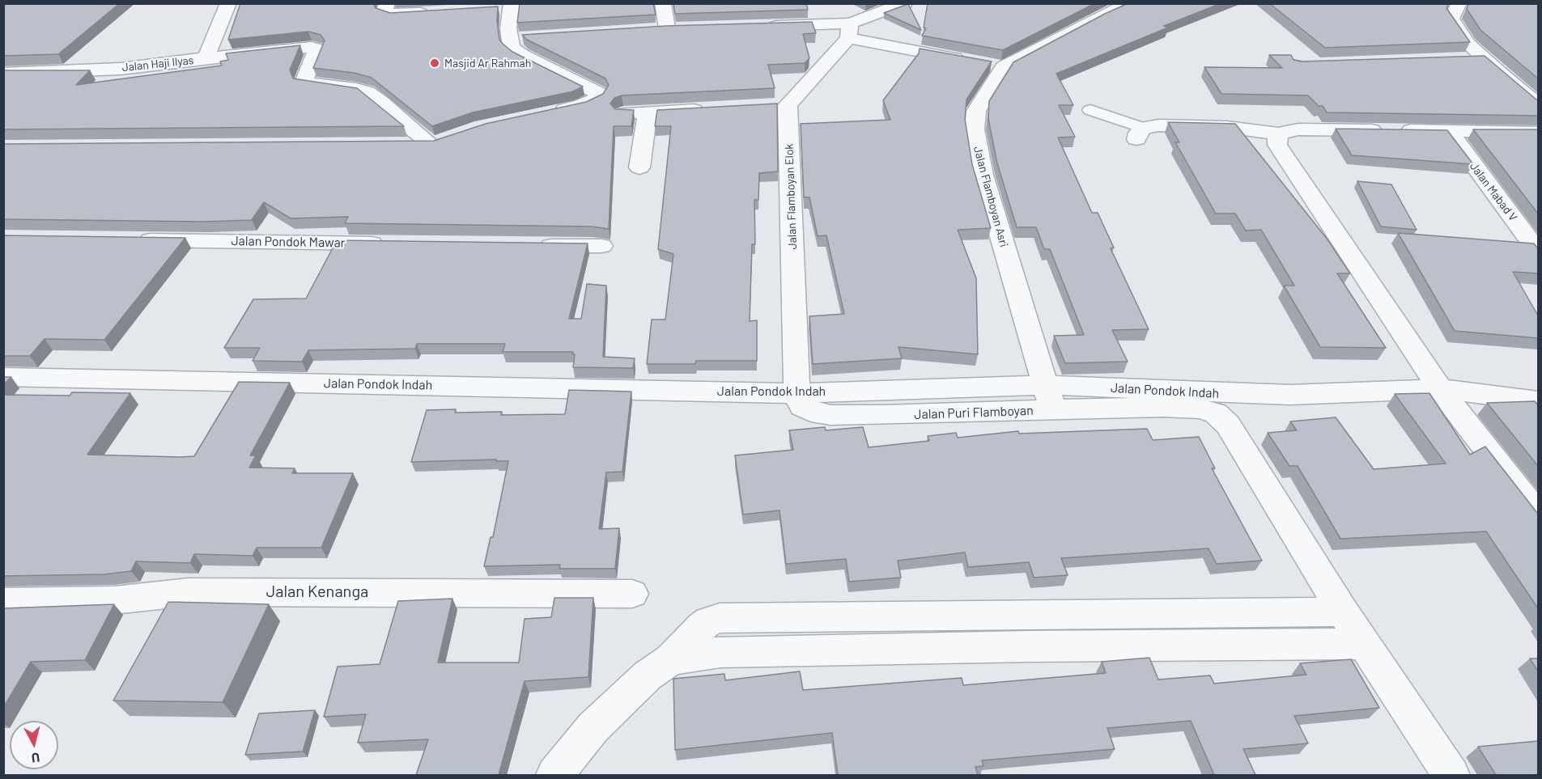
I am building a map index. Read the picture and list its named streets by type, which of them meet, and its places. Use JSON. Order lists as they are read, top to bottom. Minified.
{"streets":{"street":["Jalan Haji Ilyas","Jalan Mabad V","Jalan Flamboyan Elok","Jalan Flamboyan Asri","Jalan Pondok Mawar","Jalan Pondok Indah","Jalan Puri Flamboyan","Jalan Kenanga"]},"crossings":[["Jalan Flamboyan Elok","Jalan Pondok Indah"],["Jalan Flamboyan Elok","Jalan Puri Flamboyan"],["Jalan Flamboyan Asri","Jalan Pondok Indah"],["Jalan Flamboyan Asri","Jalan Puri Flamboyan"],["Jalan Pondok Indah","Jalan Puri Flamboyan"]],"places":["Masjid Ar Rahmah"],"north":"bottom"}
